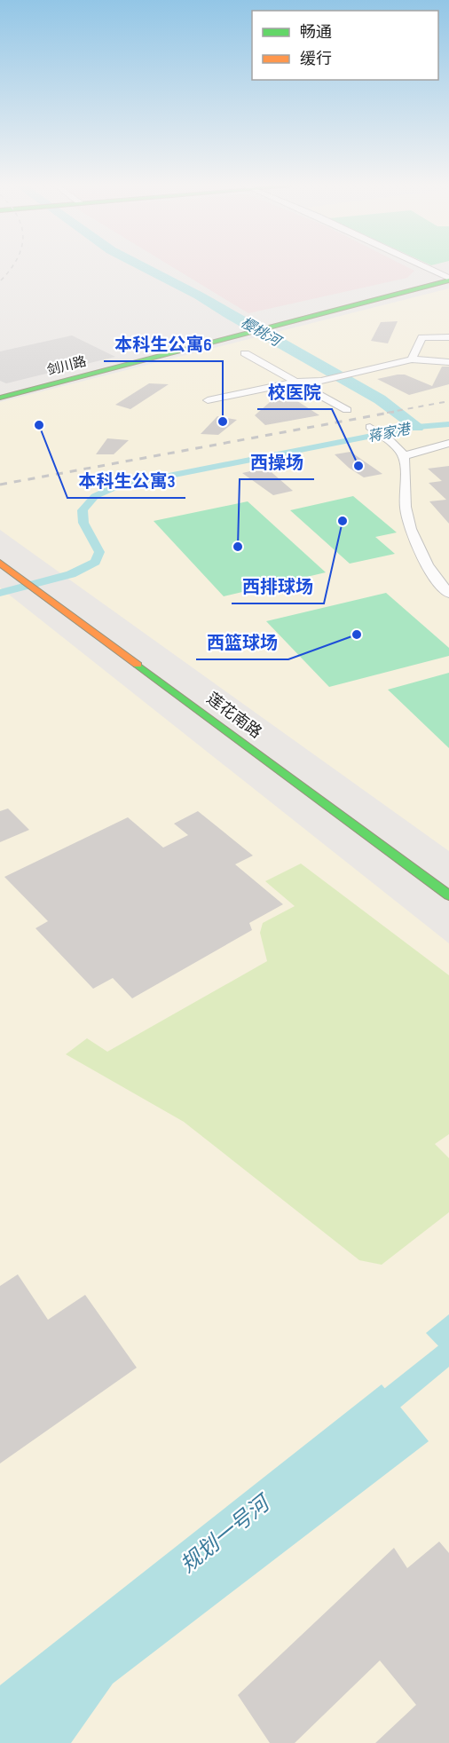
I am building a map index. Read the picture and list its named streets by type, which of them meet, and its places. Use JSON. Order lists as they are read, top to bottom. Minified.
{"streets":{"main road":["剑川路","莲花南路"]},"water":["樱桃河","蒋家港","规划一号河"],"places":["本科生公寓6","本科生公寓3","校医院","西排球场","西操场","西篮球场"],"legend":["畅通","缓行"]}
